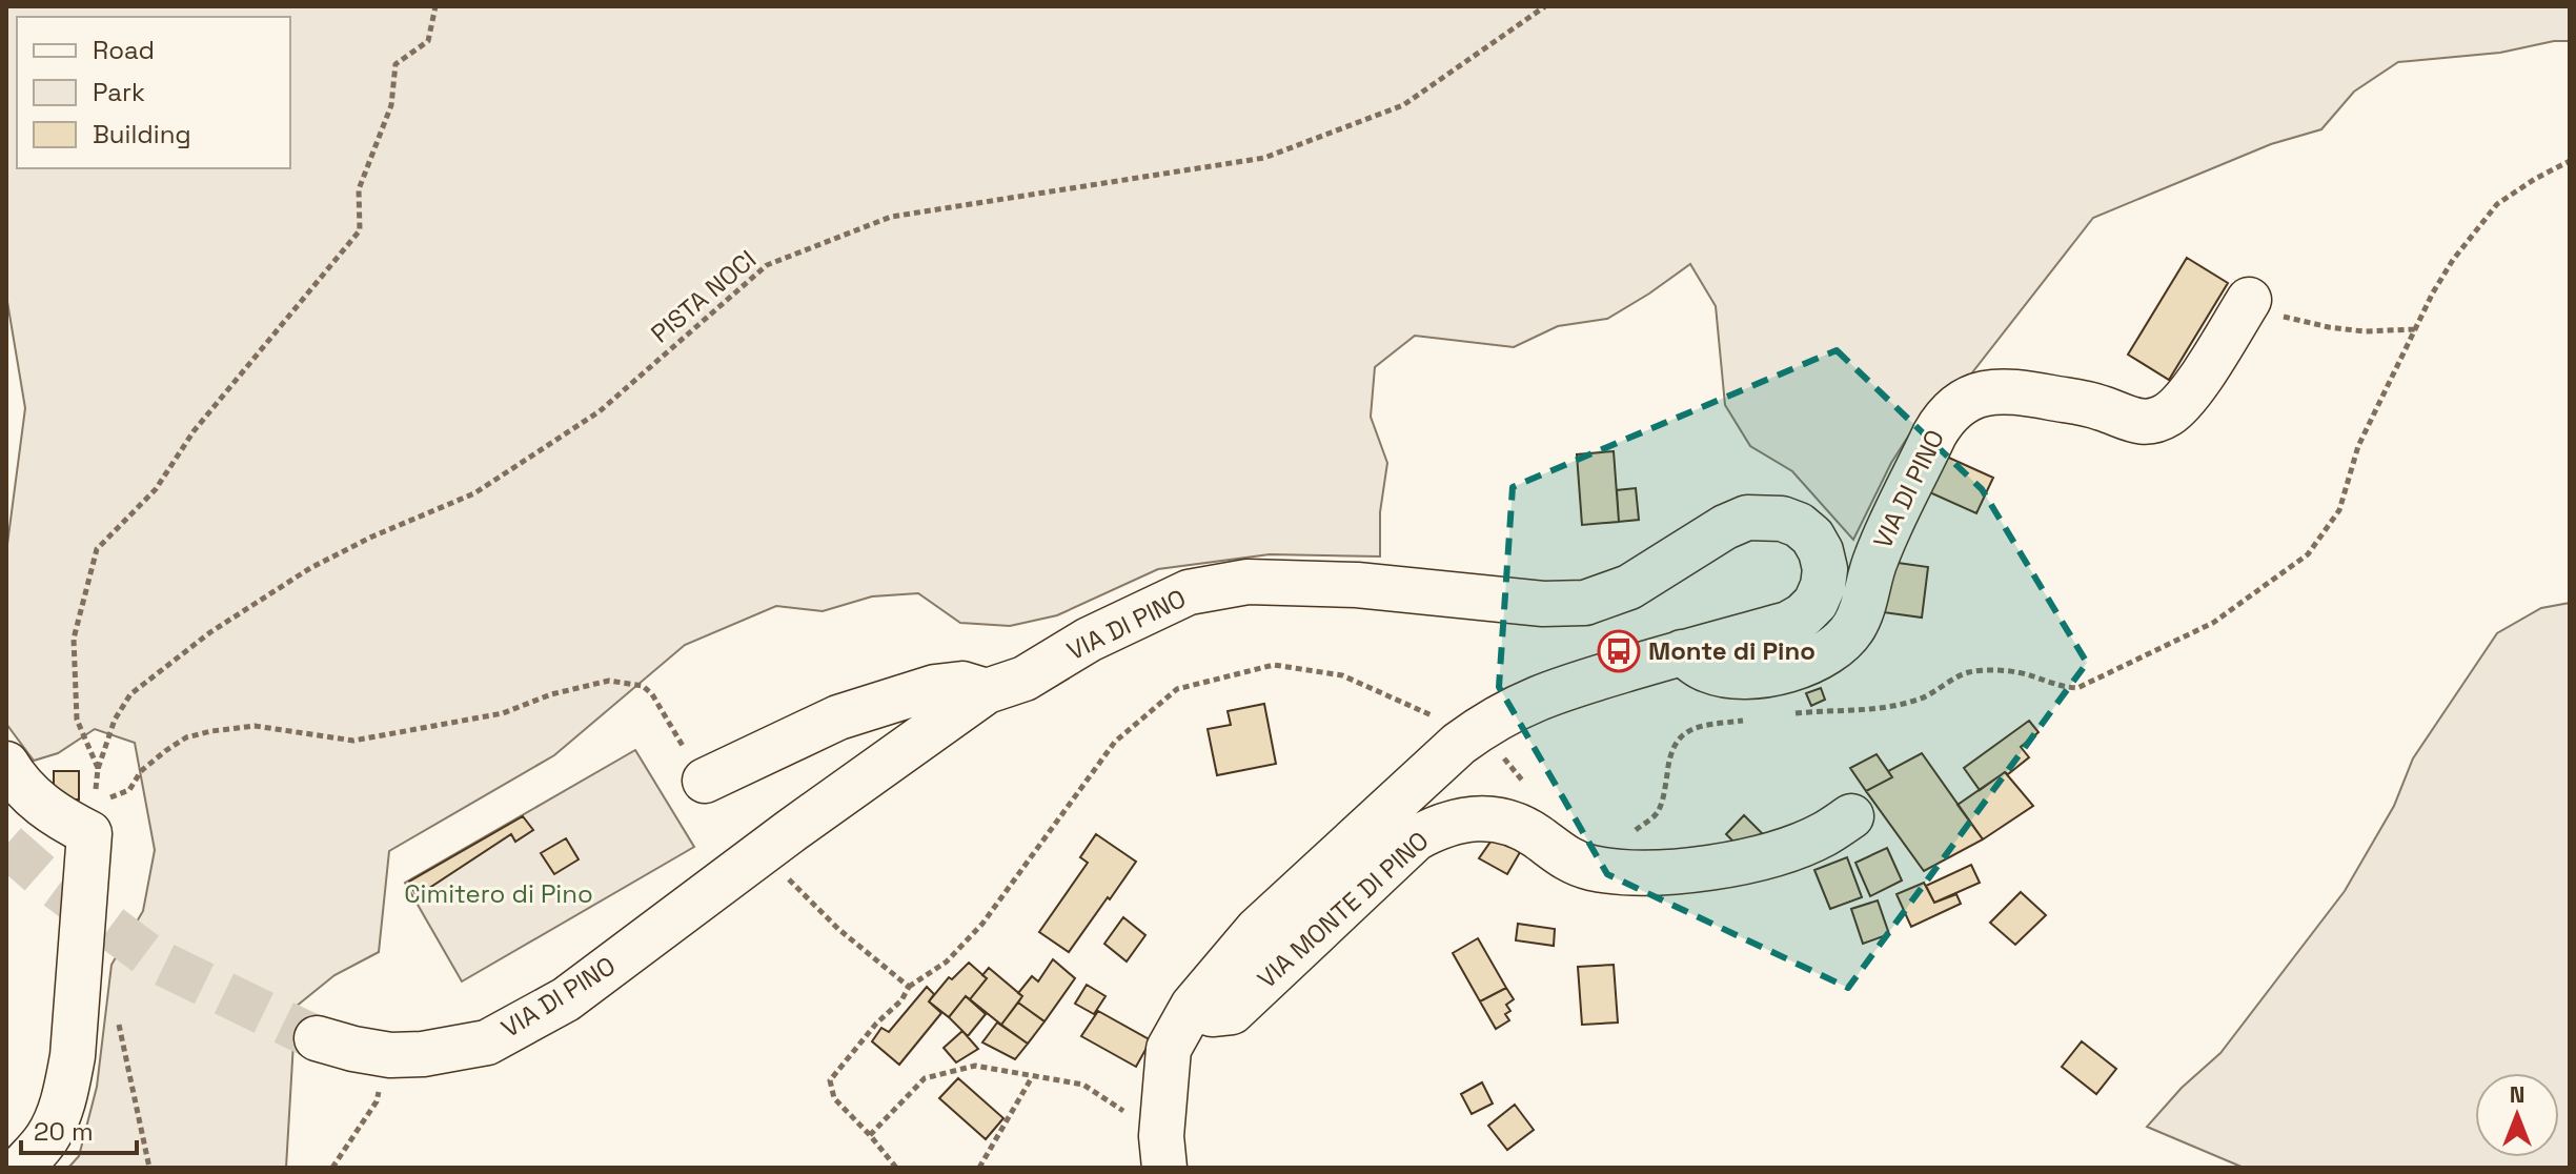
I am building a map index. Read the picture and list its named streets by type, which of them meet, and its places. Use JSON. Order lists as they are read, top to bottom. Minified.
{"streets":{"street":["VIA DI PINO","VIA MONTE DI PINO"],"path":["PISTA NOCI"]},"crossings":[["VIA DI PINO","VIA MONTE DI PINO"]],"parks":["Cimitero di Pino"],"places":{"bus stop":["Monte di Pino"]},"legend":["Road","Park","Building"],"scale_bar":"20 m","north":"top"}
